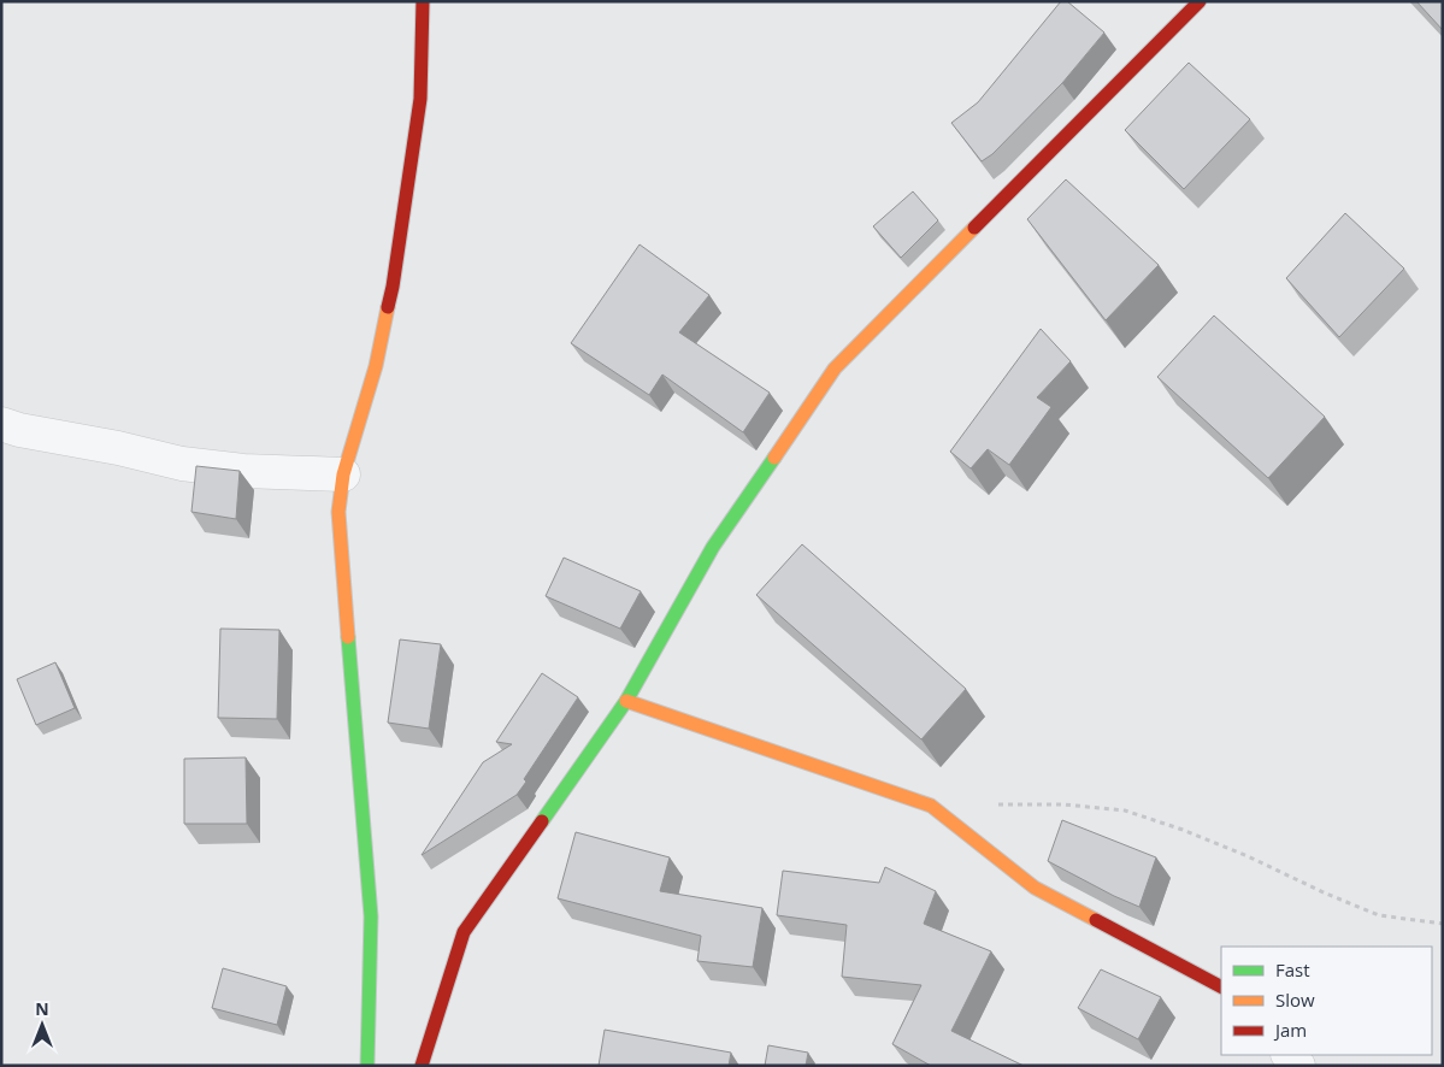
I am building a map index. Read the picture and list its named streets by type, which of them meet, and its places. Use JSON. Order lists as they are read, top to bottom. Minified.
{"legend":["Fast","Slow","Jam"],"north":"top"}
